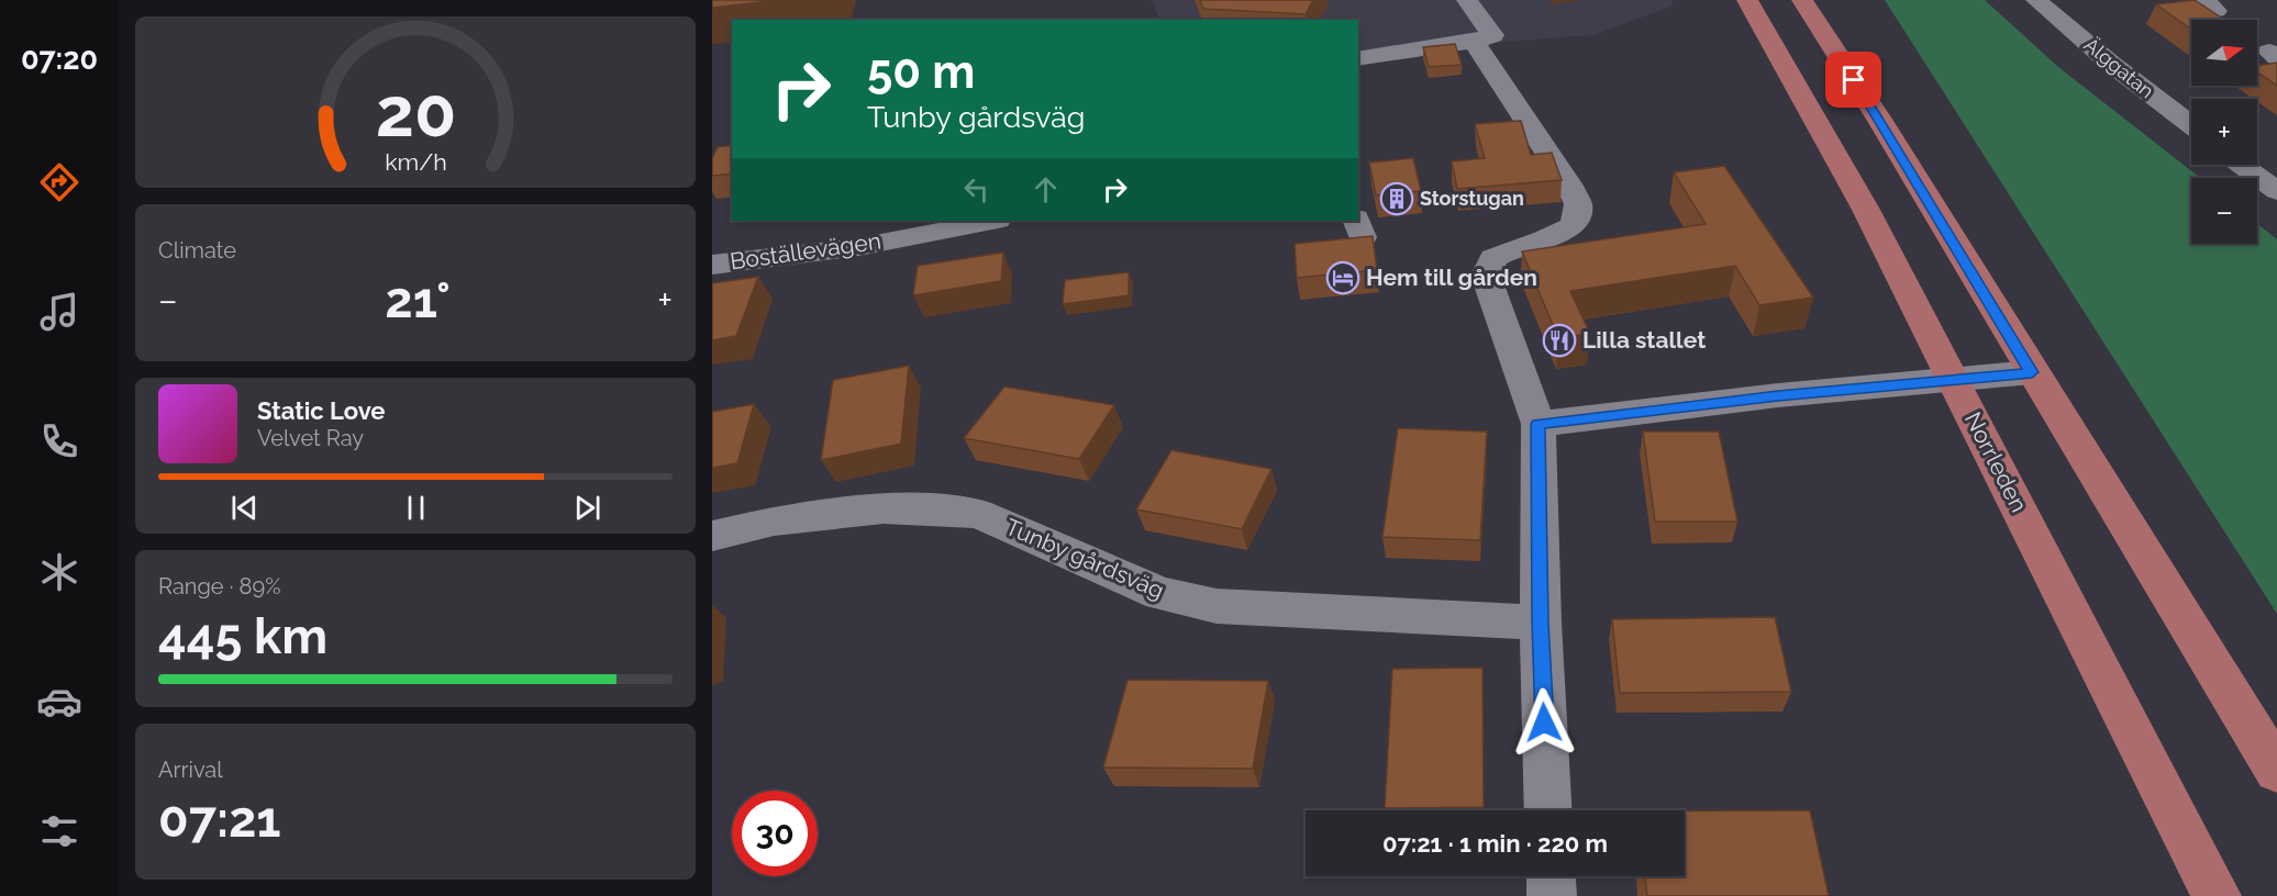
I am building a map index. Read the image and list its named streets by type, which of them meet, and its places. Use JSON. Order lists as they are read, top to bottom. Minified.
{"streets":{"main road":["Norrleden"],"street":["Älggatan","Boställevägen","Tunby gårdsväg"]},"places":{"building":["Storstugan"],"hotel":["Hem till gården"],"restaurant":["Lilla stallet"]},"north":"right","page":{"tabs":"07:20","map_buttons":["+","−"],"turn":["50 m","Tunby gårdsväg"],"tile":["Climate",["Range · 89%","445 km"],["Arrival","07:21"]],"heat":["−","21°","+"],"song":["Static Love","Velvet Ray"],"limit":"30","trip":"07:21 · 1 min · 220 m","gauge":["20","km/h"]}}
